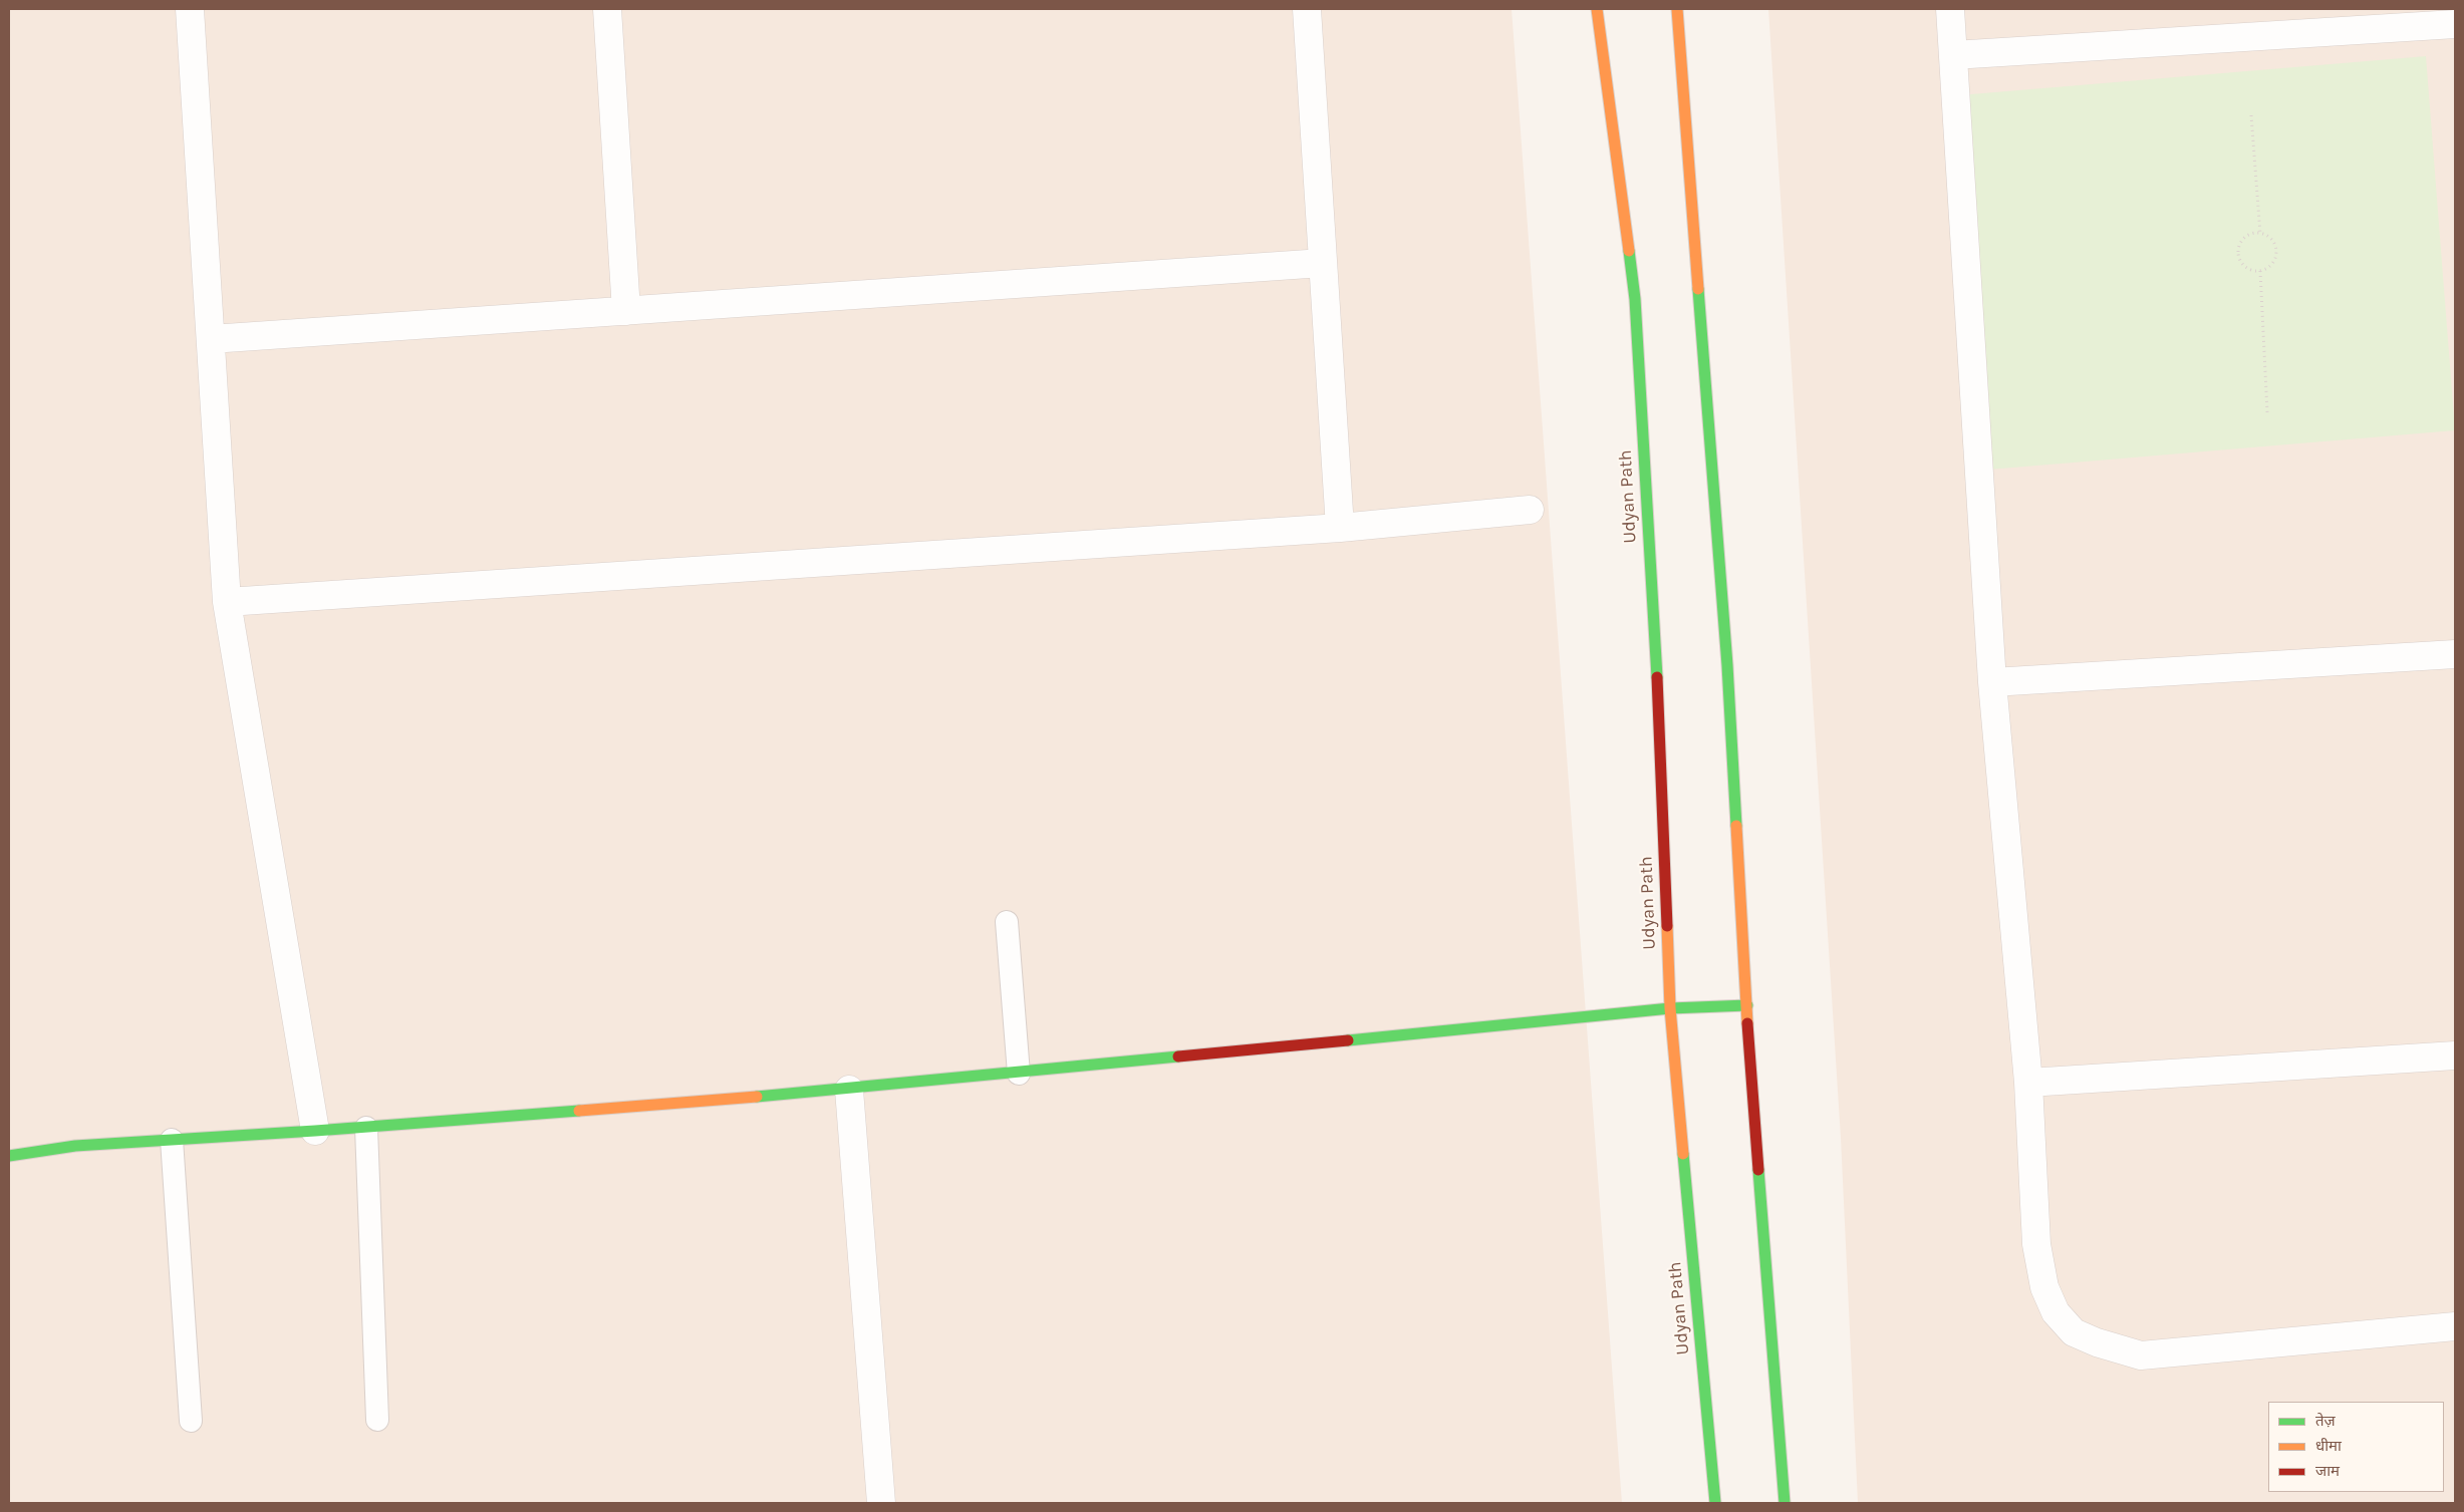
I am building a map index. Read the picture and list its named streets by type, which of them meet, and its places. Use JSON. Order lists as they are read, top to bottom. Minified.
{"streets":{"main road":["Udyan Path"]},"legend":["तेज़","धीमा","जाम"]}
